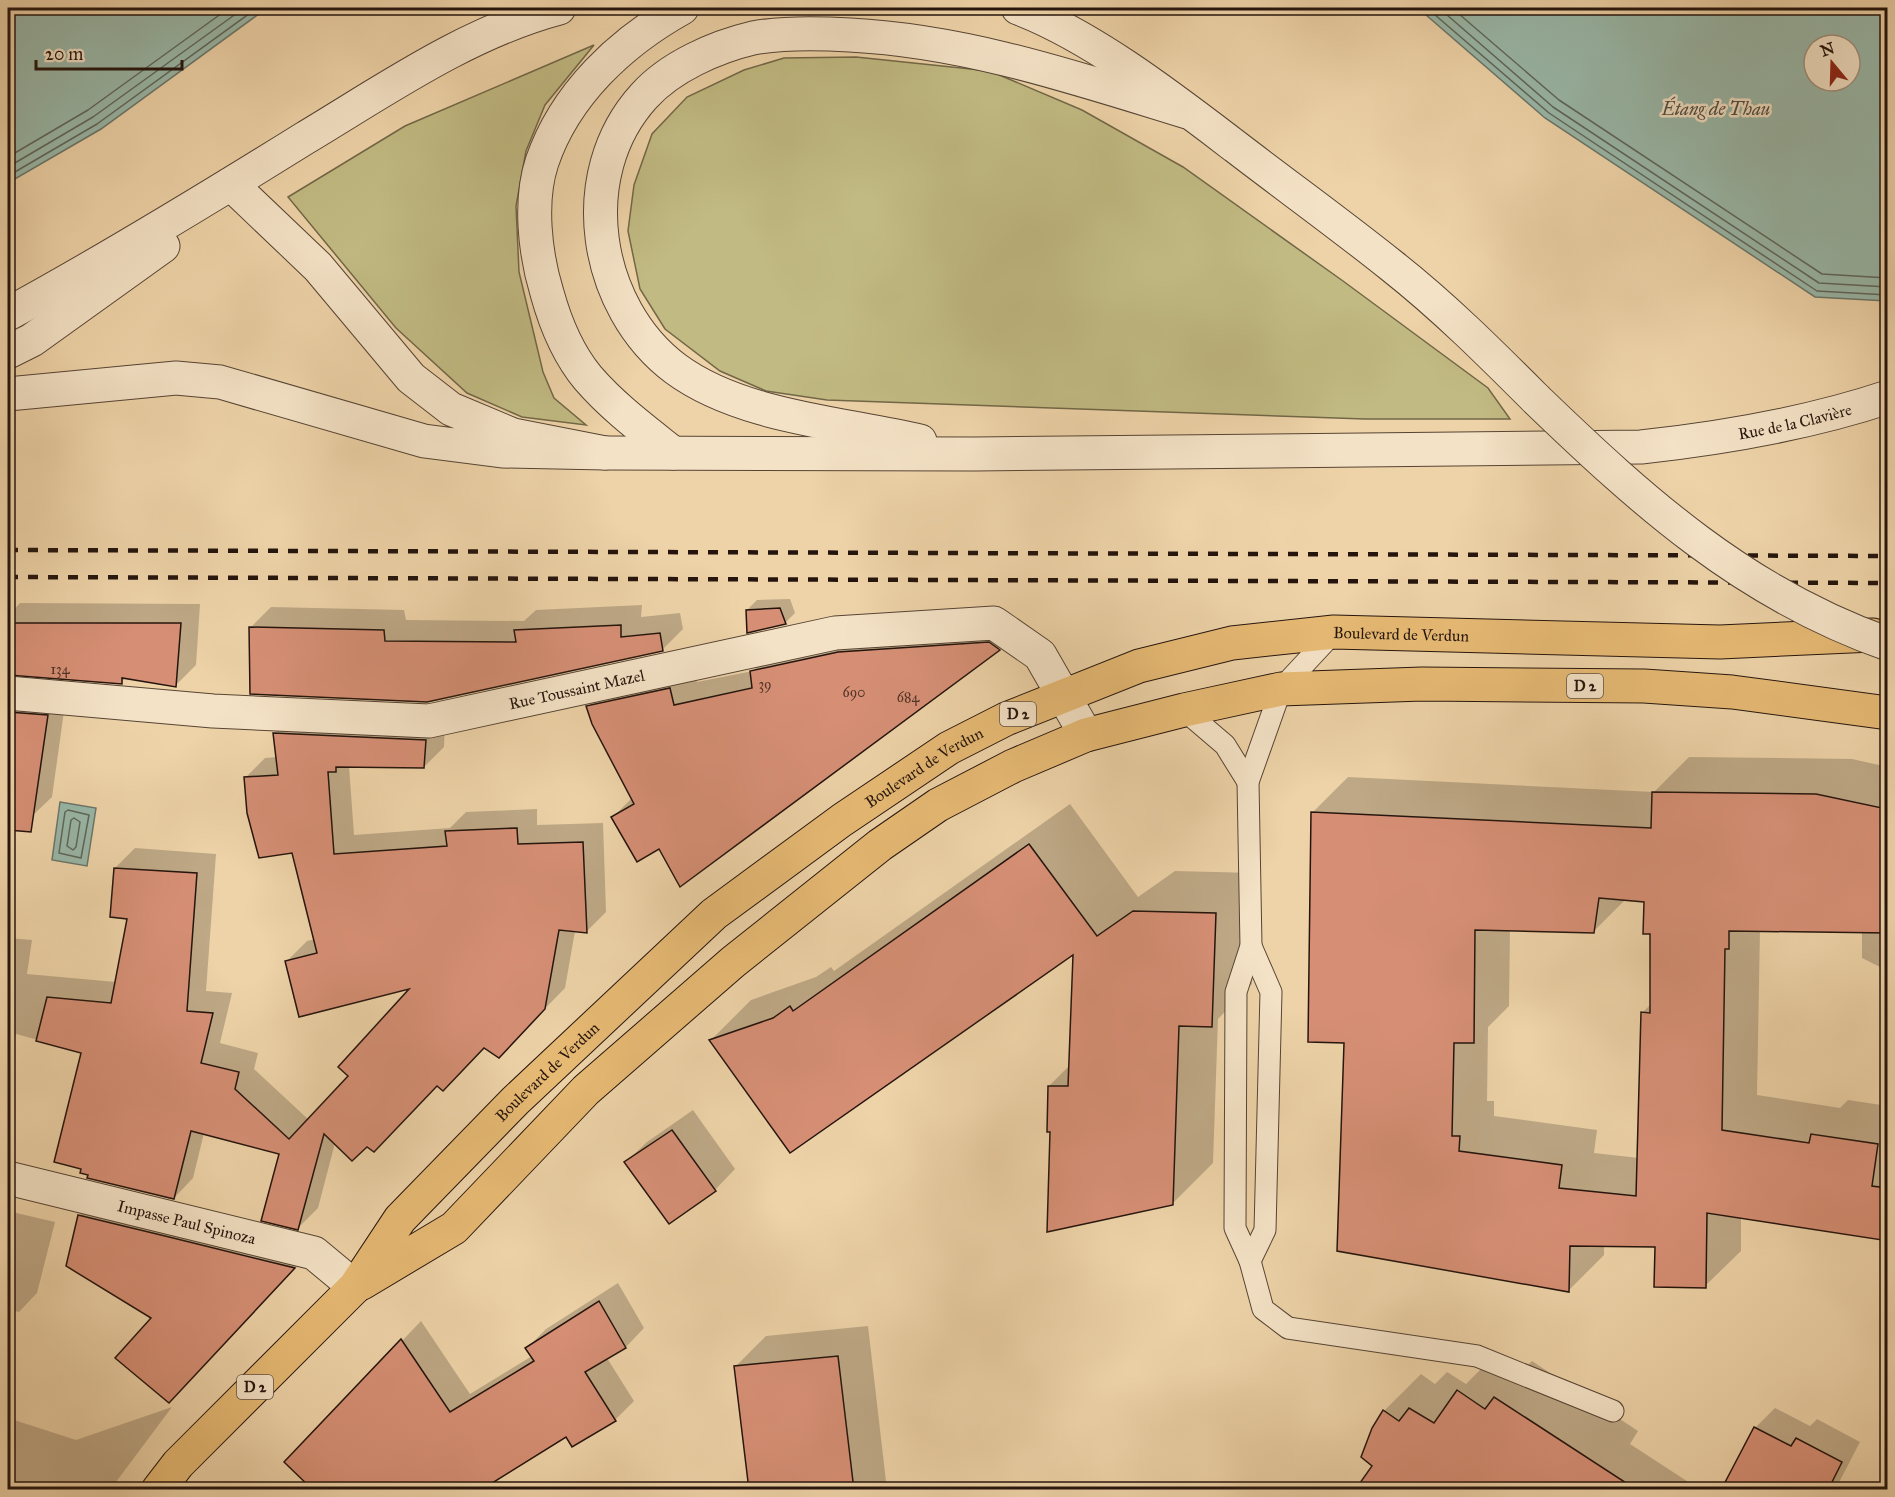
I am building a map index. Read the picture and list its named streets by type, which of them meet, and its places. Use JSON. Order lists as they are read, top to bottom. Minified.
{"streets":{"main road":["Boulevard de Verdun","D 2"],"street":["Rue de la Clavière","Rue Toussaint Mazel","Impasse Paul Spinoza"]},"crossings":[["Boulevard de Verdun","Rue Toussaint Mazel"],["Boulevard de Verdun","Impasse Paul Spinoza"]],"water":["Étang de Thau"],"house_numbers":["134","39","690","684"],"scale_bar":"20 m","north":"top"}
